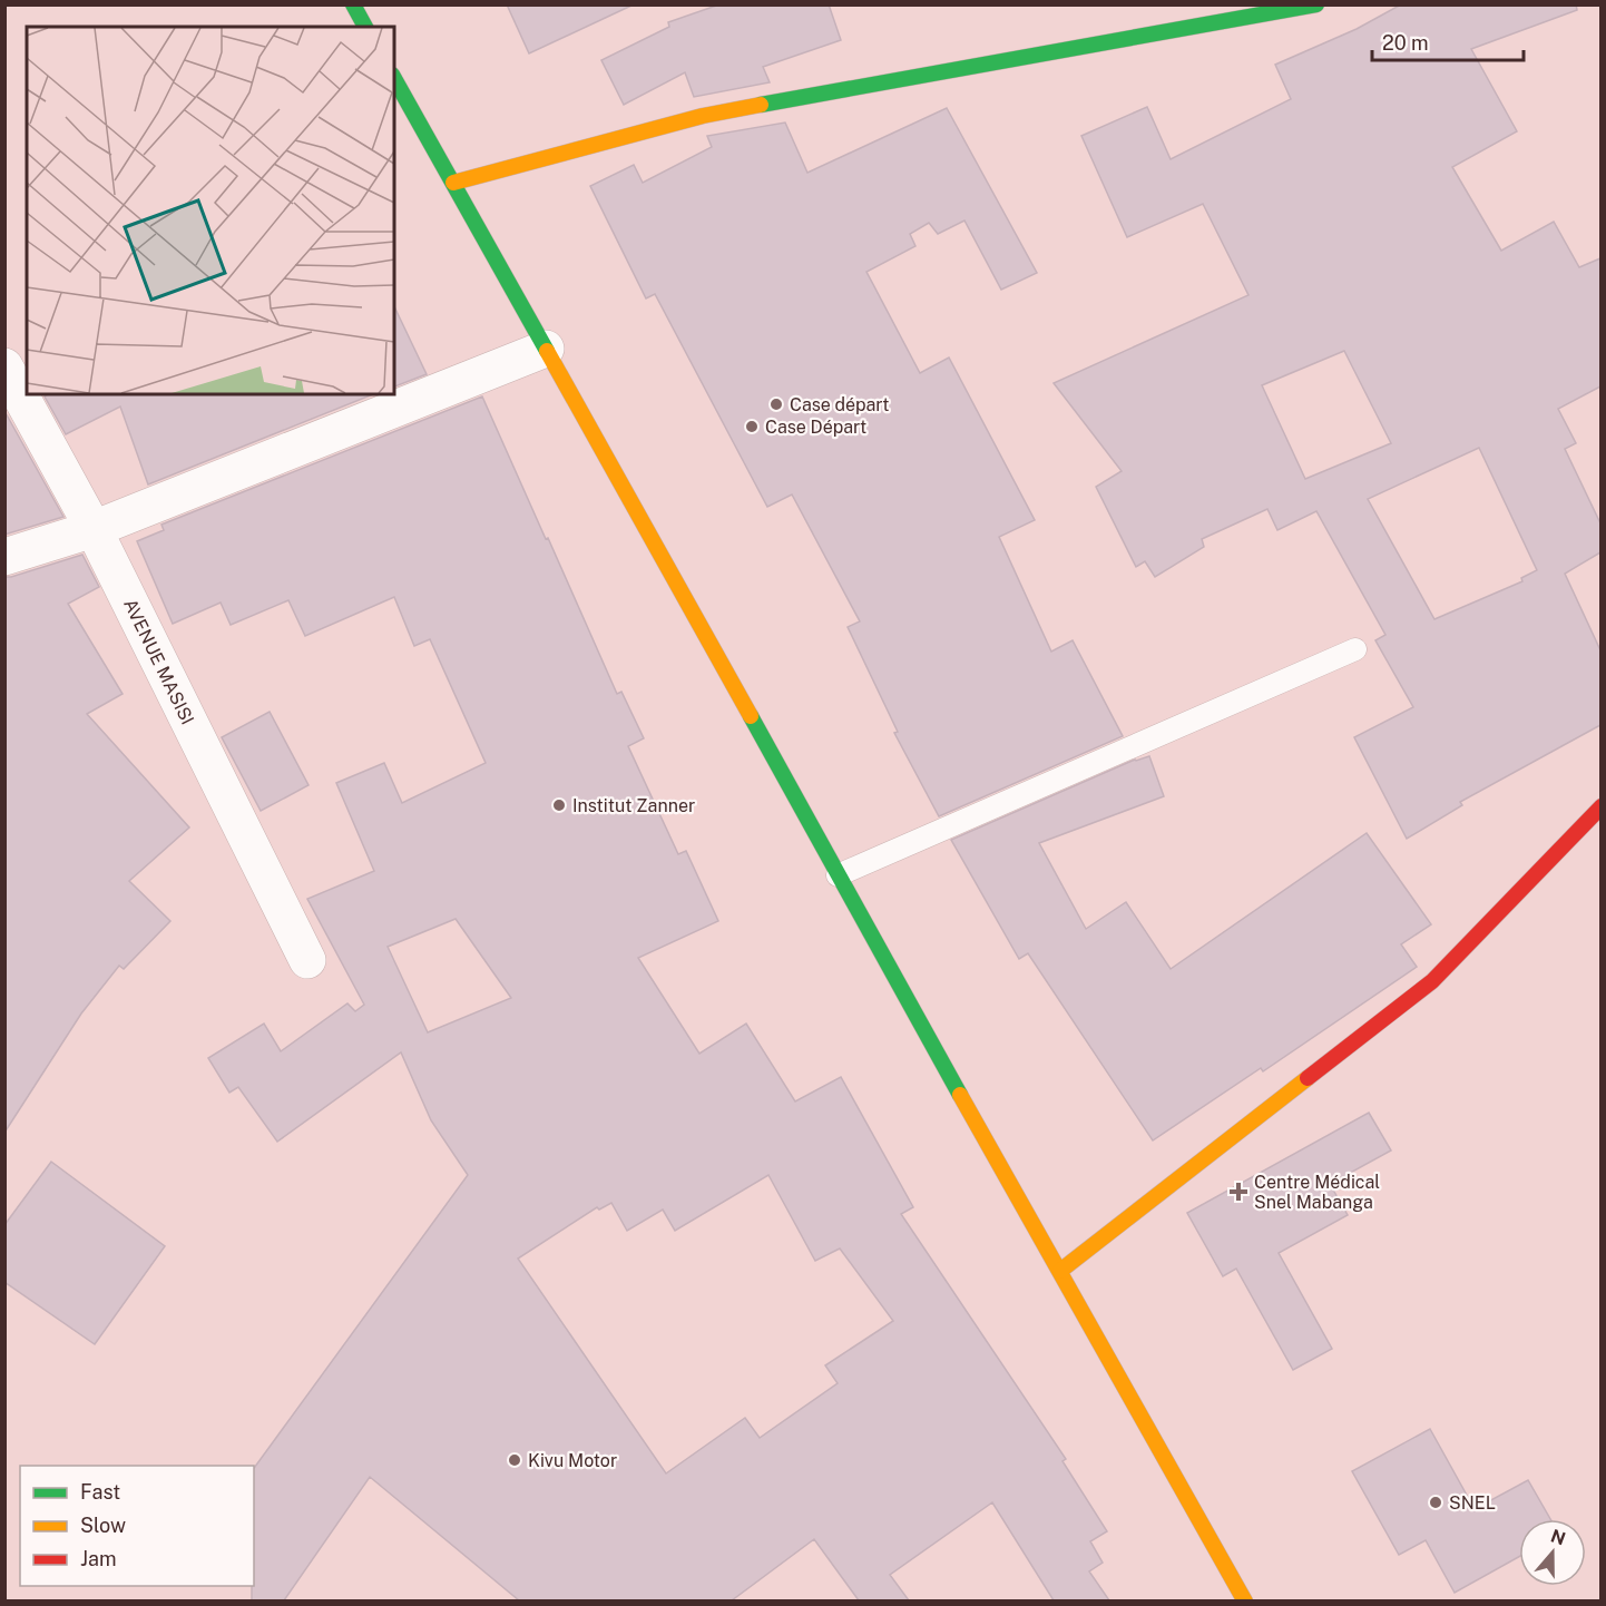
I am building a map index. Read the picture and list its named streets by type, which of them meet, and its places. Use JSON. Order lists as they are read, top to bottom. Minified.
{"streets":{"street":["AVENUE MASISI"]},"places":{"other":["Case départ","Case Départ","Institut Zanner","Kivu Motor","SNEL"],"health":["Centre Médical Snel Mabanga"]},"legend":["Fast","Slow","Jam"],"scale_bar":"20 m","north":"top"}
